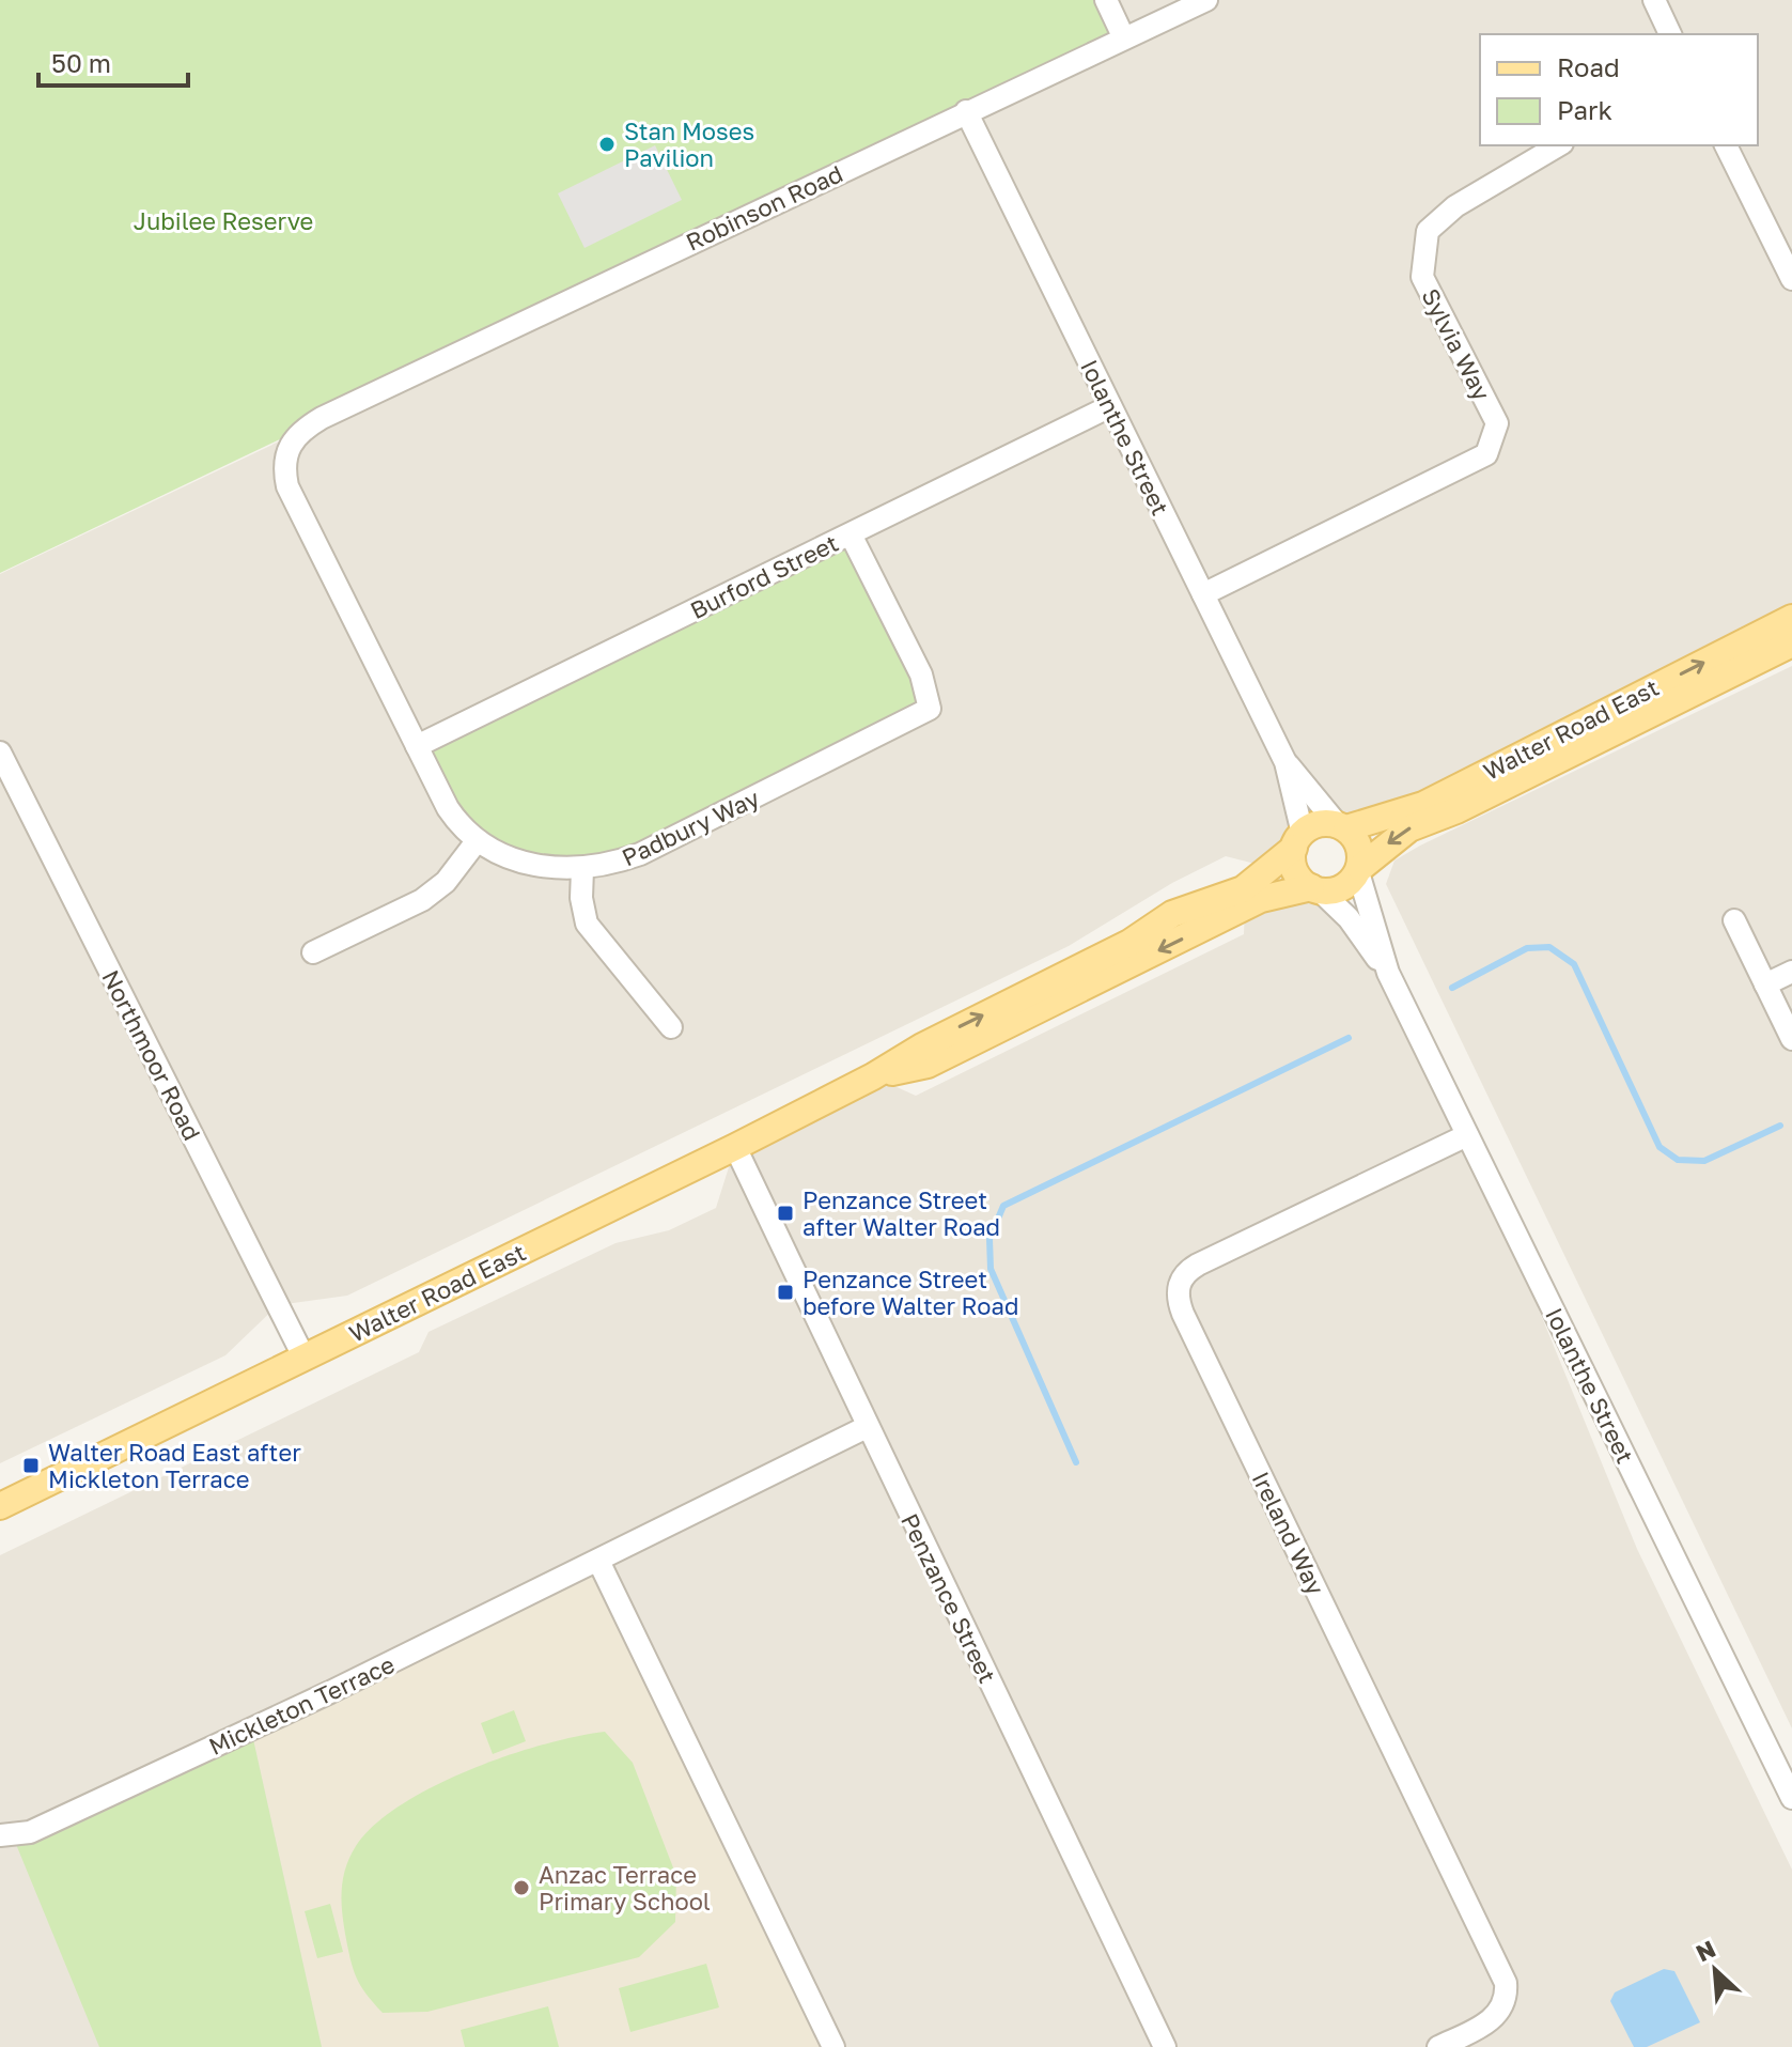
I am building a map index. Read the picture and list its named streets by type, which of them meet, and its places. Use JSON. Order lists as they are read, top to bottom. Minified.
{"streets":{"main road":["Walter Road East"],"street":["Robinson Road","Sylvia Way","Iolanthe Street","Burford Street","Padbury Way","Northmoor Road","Ireland Way","Penzance Street","Mickleton Terrace"]},"crossings":[["Robinson Road","Iolanthe Street"],["Robinson Road","Padbury Way"],["Sylvia Way","Iolanthe Street"],["Iolanthe Street","Burford Street"],["Iolanthe Street","Walter Road East"],["Iolanthe Street","Ireland Way"],["Burford Street","Padbury Way"],["Walter Road East","Northmoor Road"],["Walter Road East","Penzance Street"],["Penzance Street","Mickleton Terrace"]],"parks":["Jubilee Reserve"],"places":{"other":["Stan Moses Pavilion","Anzac Terrace Primary School"],"transit":["Penzance Street after Walter Road","Penzance Street before Walter Road","Walter Road East after Mickleton Terrace"]},"legend":["Road","Park"],"scale_bar":"50 m","north":"top left"}
